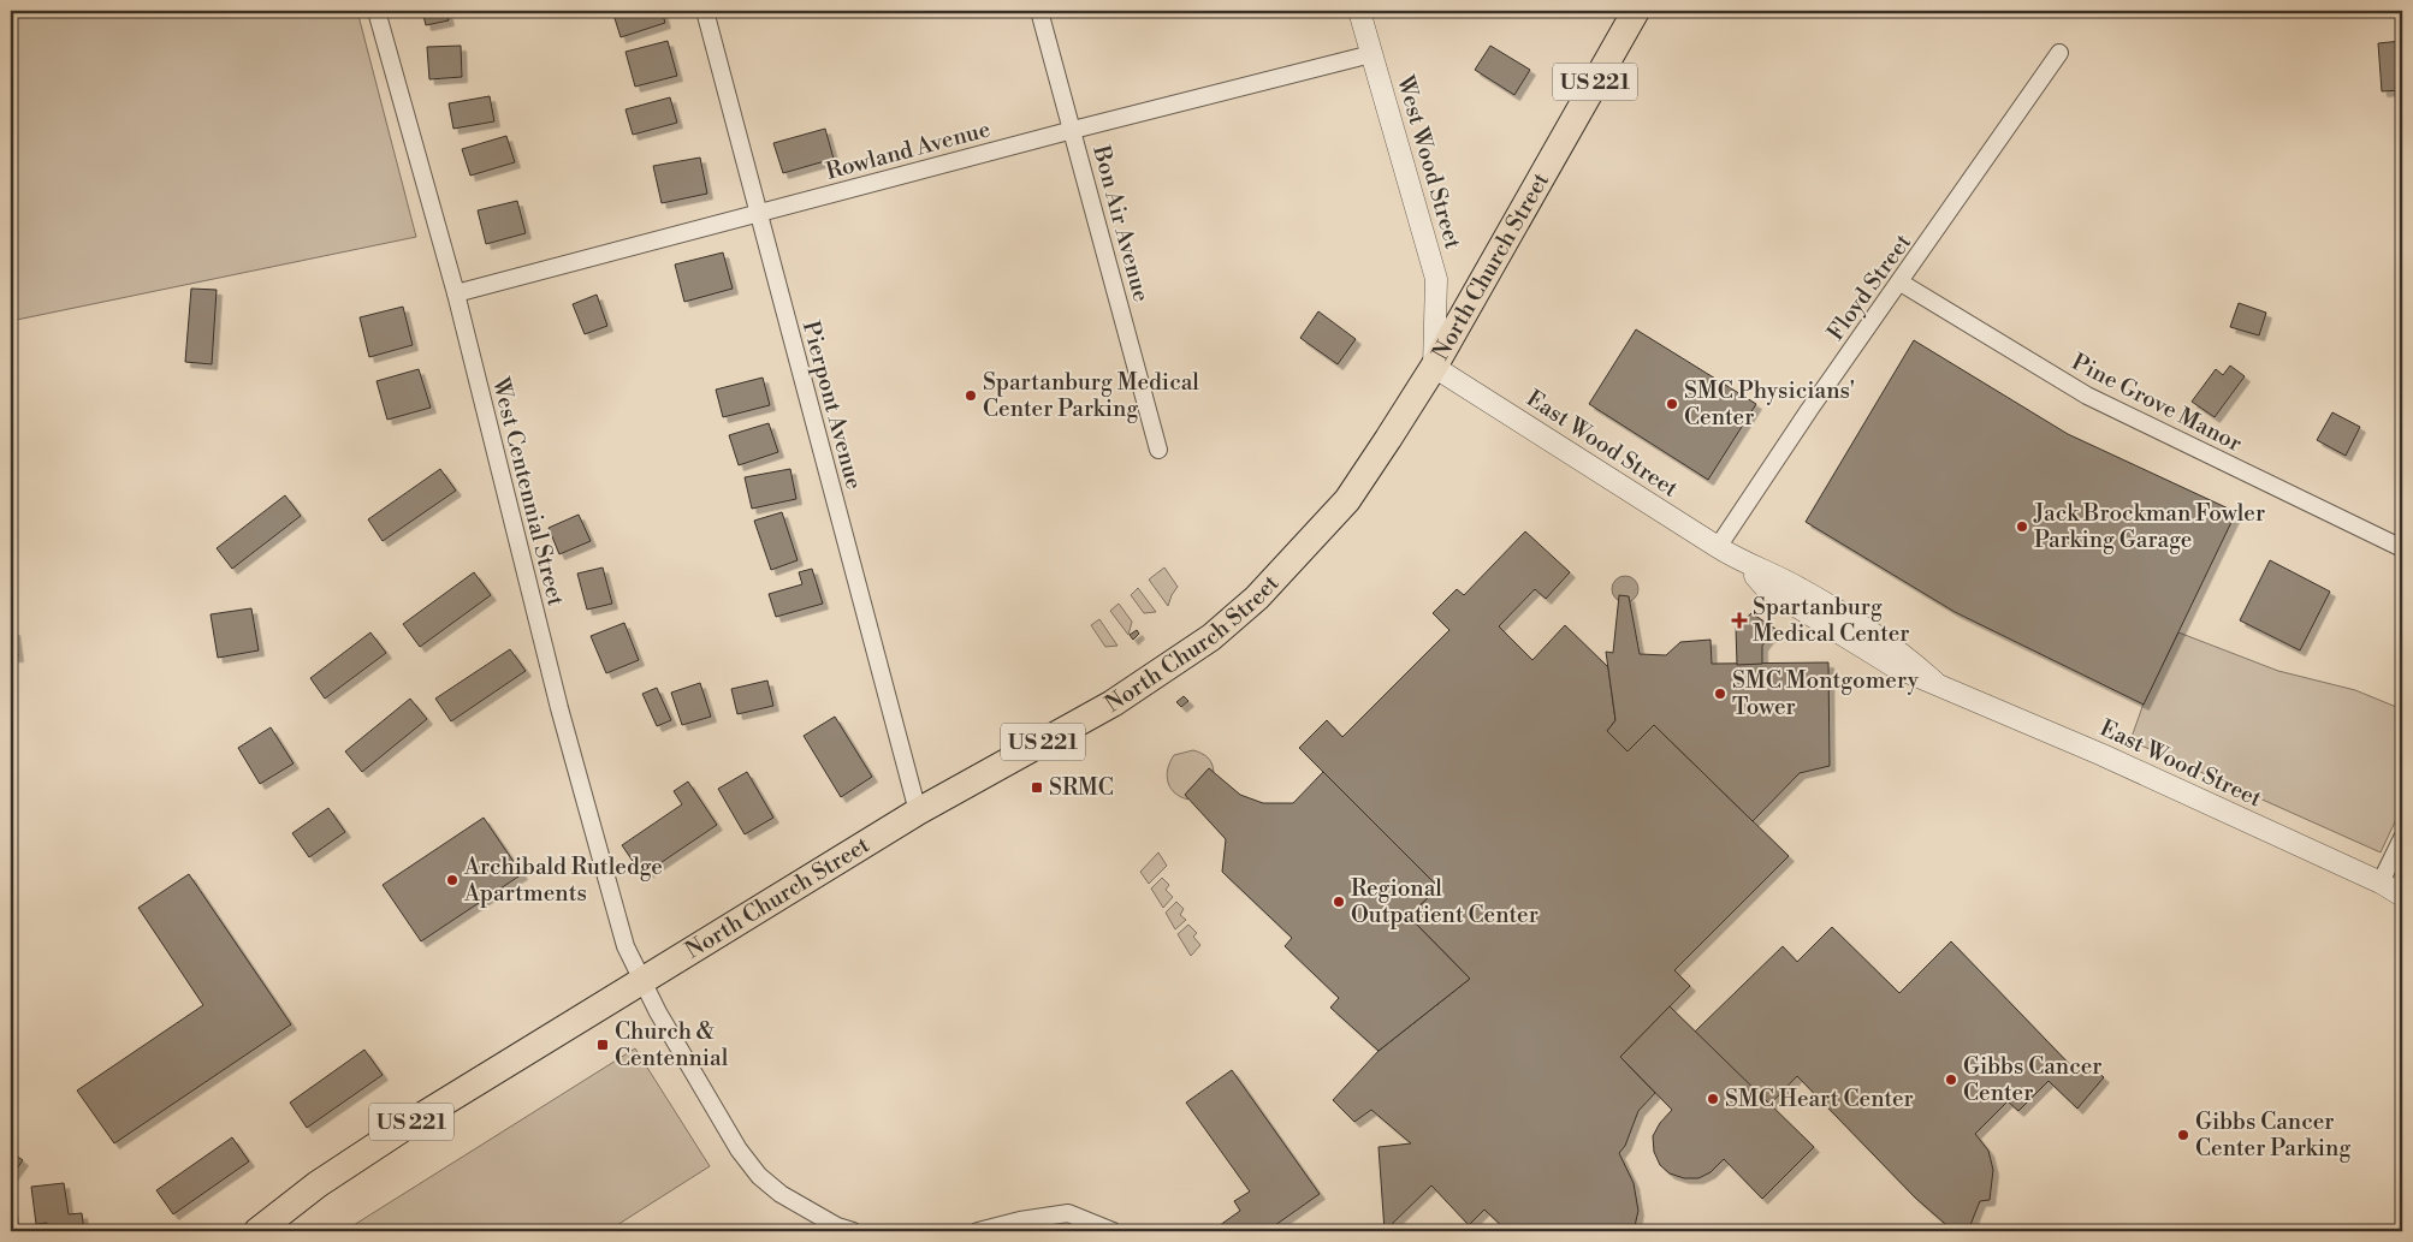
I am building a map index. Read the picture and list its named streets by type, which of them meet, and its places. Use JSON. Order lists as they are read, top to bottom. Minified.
{"streets":{"main road":["US 221","North Church Street"],"street":["Rowland Avenue","West Wood Street","Bon Air Avenue","Floyd Street","Pine Grove Manor","Pierpont Avenue","East Wood Street","West Centennial Street"]},"crossings":[["Rowland Avenue","West Wood Street"],["Rowland Avenue","Bon Air Avenue"],["Rowland Avenue","Pierpont Avenue"],["Rowland Avenue","West Centennial Street"],["West Wood Street","North Church Street"],["West Wood Street","East Wood Street"],["North Church Street","Pierpont Avenue"],["North Church Street","East Wood Street"],["North Church Street","West Centennial Street"],["Floyd Street","Pine Grove Manor"],["Floyd Street","East Wood Street"]],"places":{"other":["Spartanburg Medical Center Parking","SMC Physicians' Center","Jack Brockman Fowler Parking Garage","SMC Montgomery Tower","Archibald Rutledge Apartments","Regional Outpatient Center","Gibbs Cancer Center","SMC Heart Center","Gibbs Cancer Center Parking"],"health":["Spartanburg Medical Center"],"transit":["SRMC","Church & Centennial"]}}
